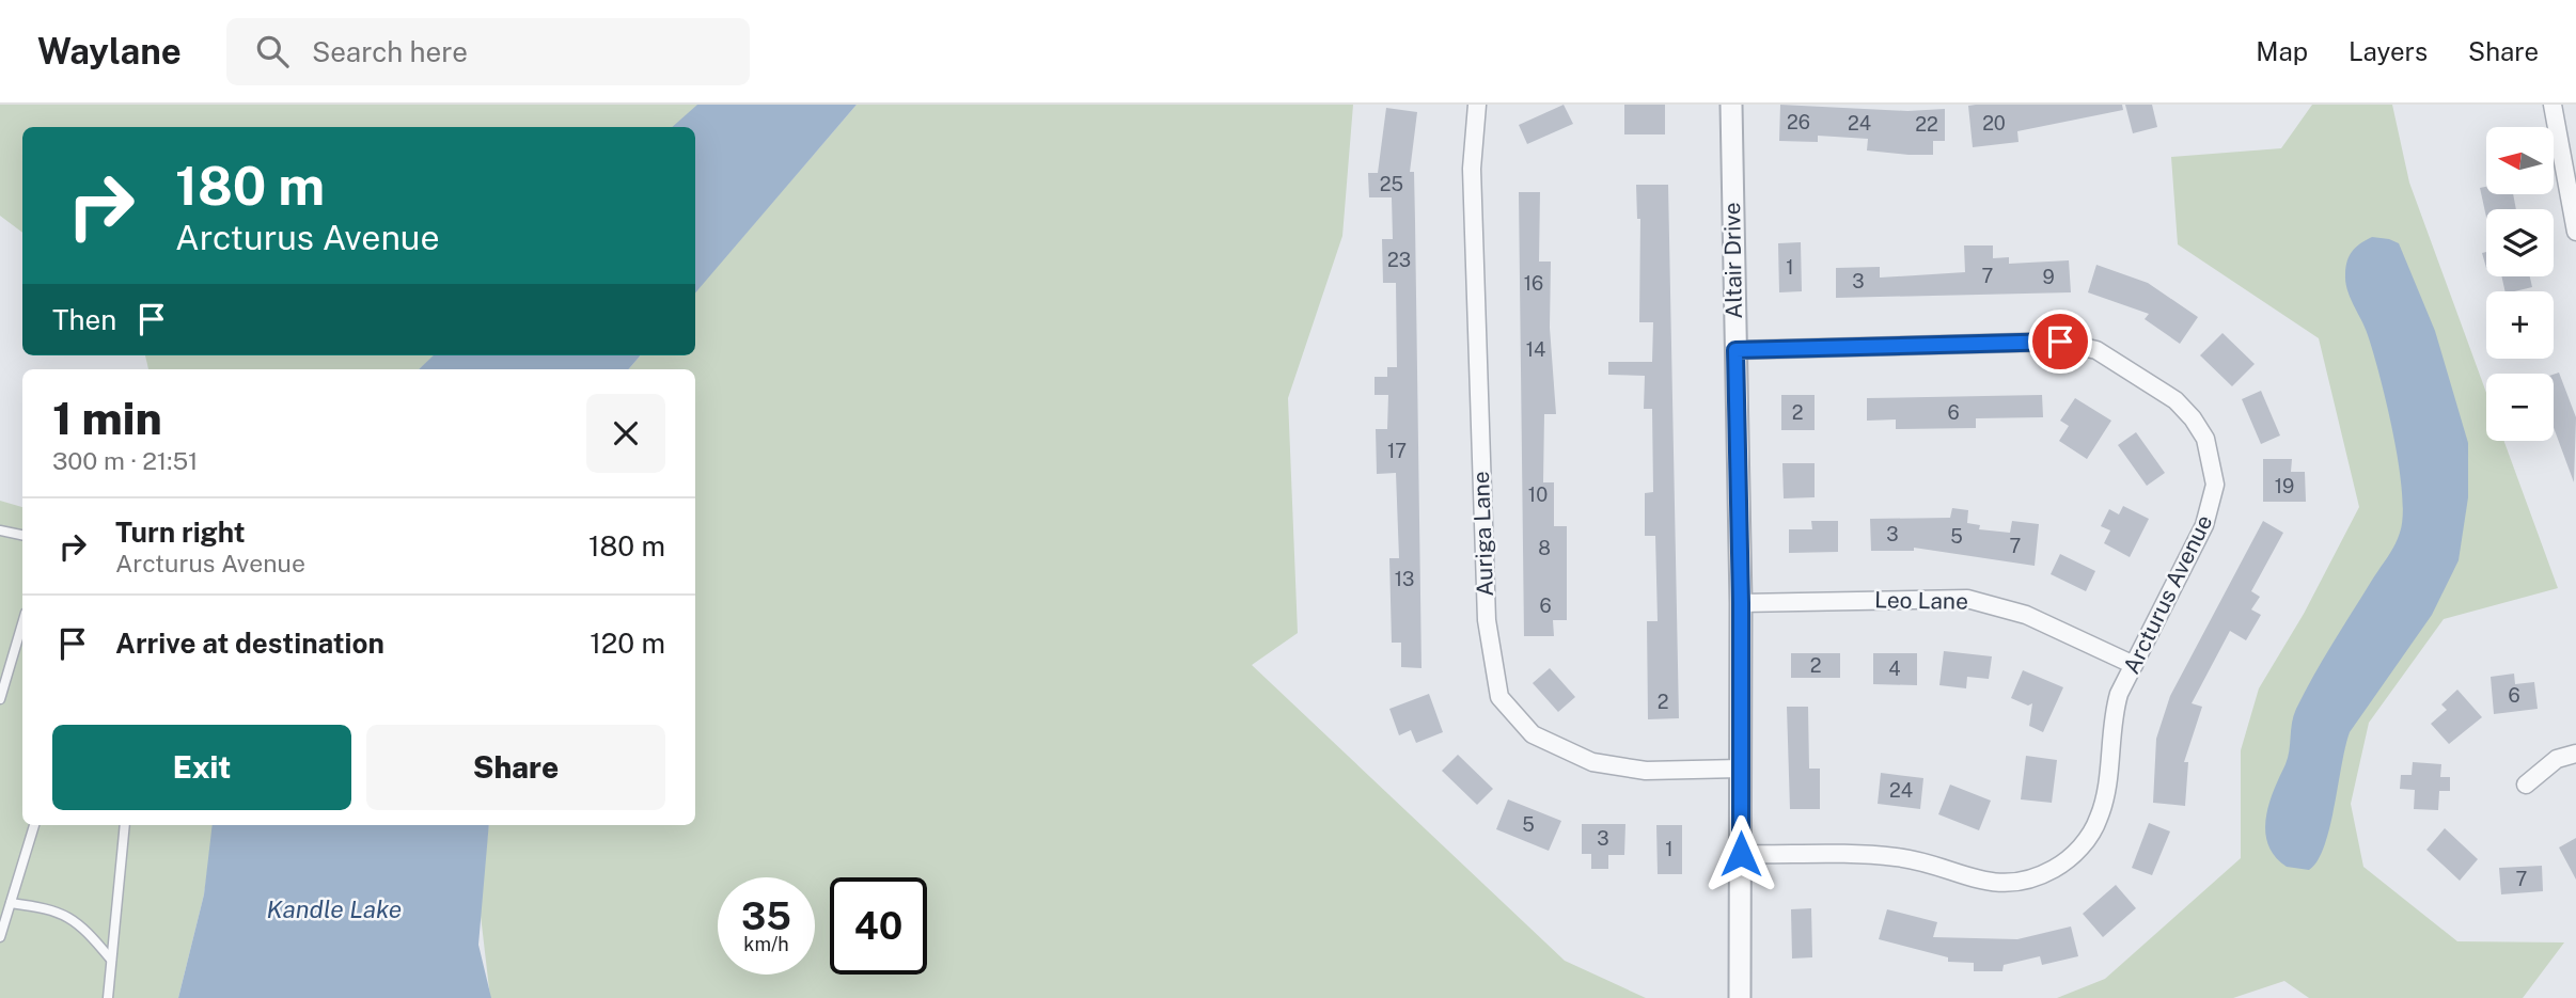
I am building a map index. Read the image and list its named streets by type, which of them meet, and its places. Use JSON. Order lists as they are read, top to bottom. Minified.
{"streets":{"street":["Altair Drive","Auriga Lane","Arcturus Avenue","Leo Lane"]},"crossings":[["Altair Drive","Auriga Lane"],["Altair Drive","Arcturus Avenue"],["Altair Drive","Leo Lane"],["Arcturus Avenue","Leo Lane"]],"water":["Kandle Lake"],"house_numbers":["26","24","20","22","25","23","1","7","9","3","16","14","2","6","17","19","10","3","5","7","8","13","6","2","4","6","2","24","5","3","1","7"],"north":"left","page":{"header":"Waylane","search":"Search here","nav":["Map","Layers","Share"],"map_buttons":["+","−"],"turn":["180 m","Arcturus Avenue"],"then":"Then","heading":["1 min","300 m · 21:51"],"list":[{"name":"Turn right","note":"Arcturus Avenue","value":"180 m"},{"name":"Arrive at destination","value":"120 m"}],"buttons":["Exit","Share"],"speed":"35 km/h","limit":"40"}}
